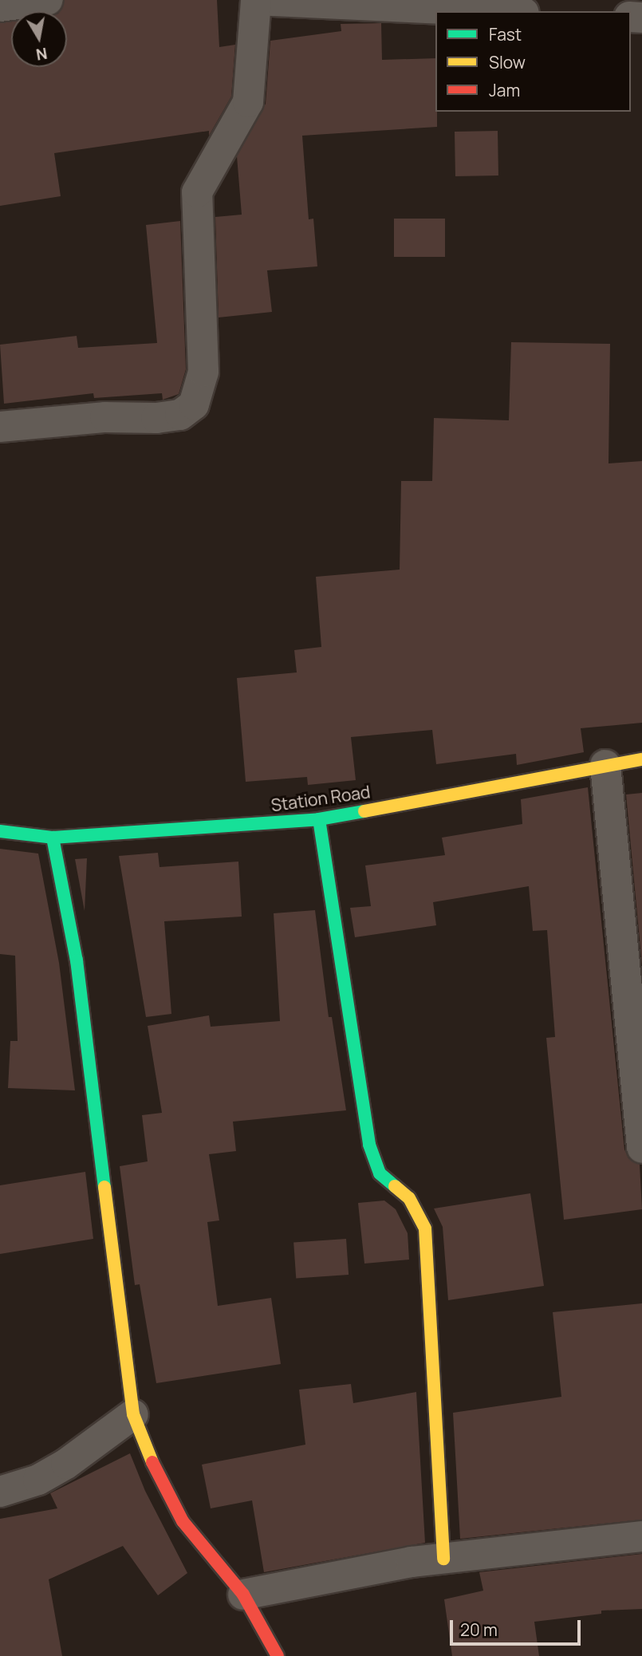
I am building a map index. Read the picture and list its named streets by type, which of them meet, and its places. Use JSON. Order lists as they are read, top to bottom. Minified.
{"streets":{"street":["Station Road"]},"legend":["Fast","Slow","Jam"],"scale_bar":"20 m","north":"bottom"}
